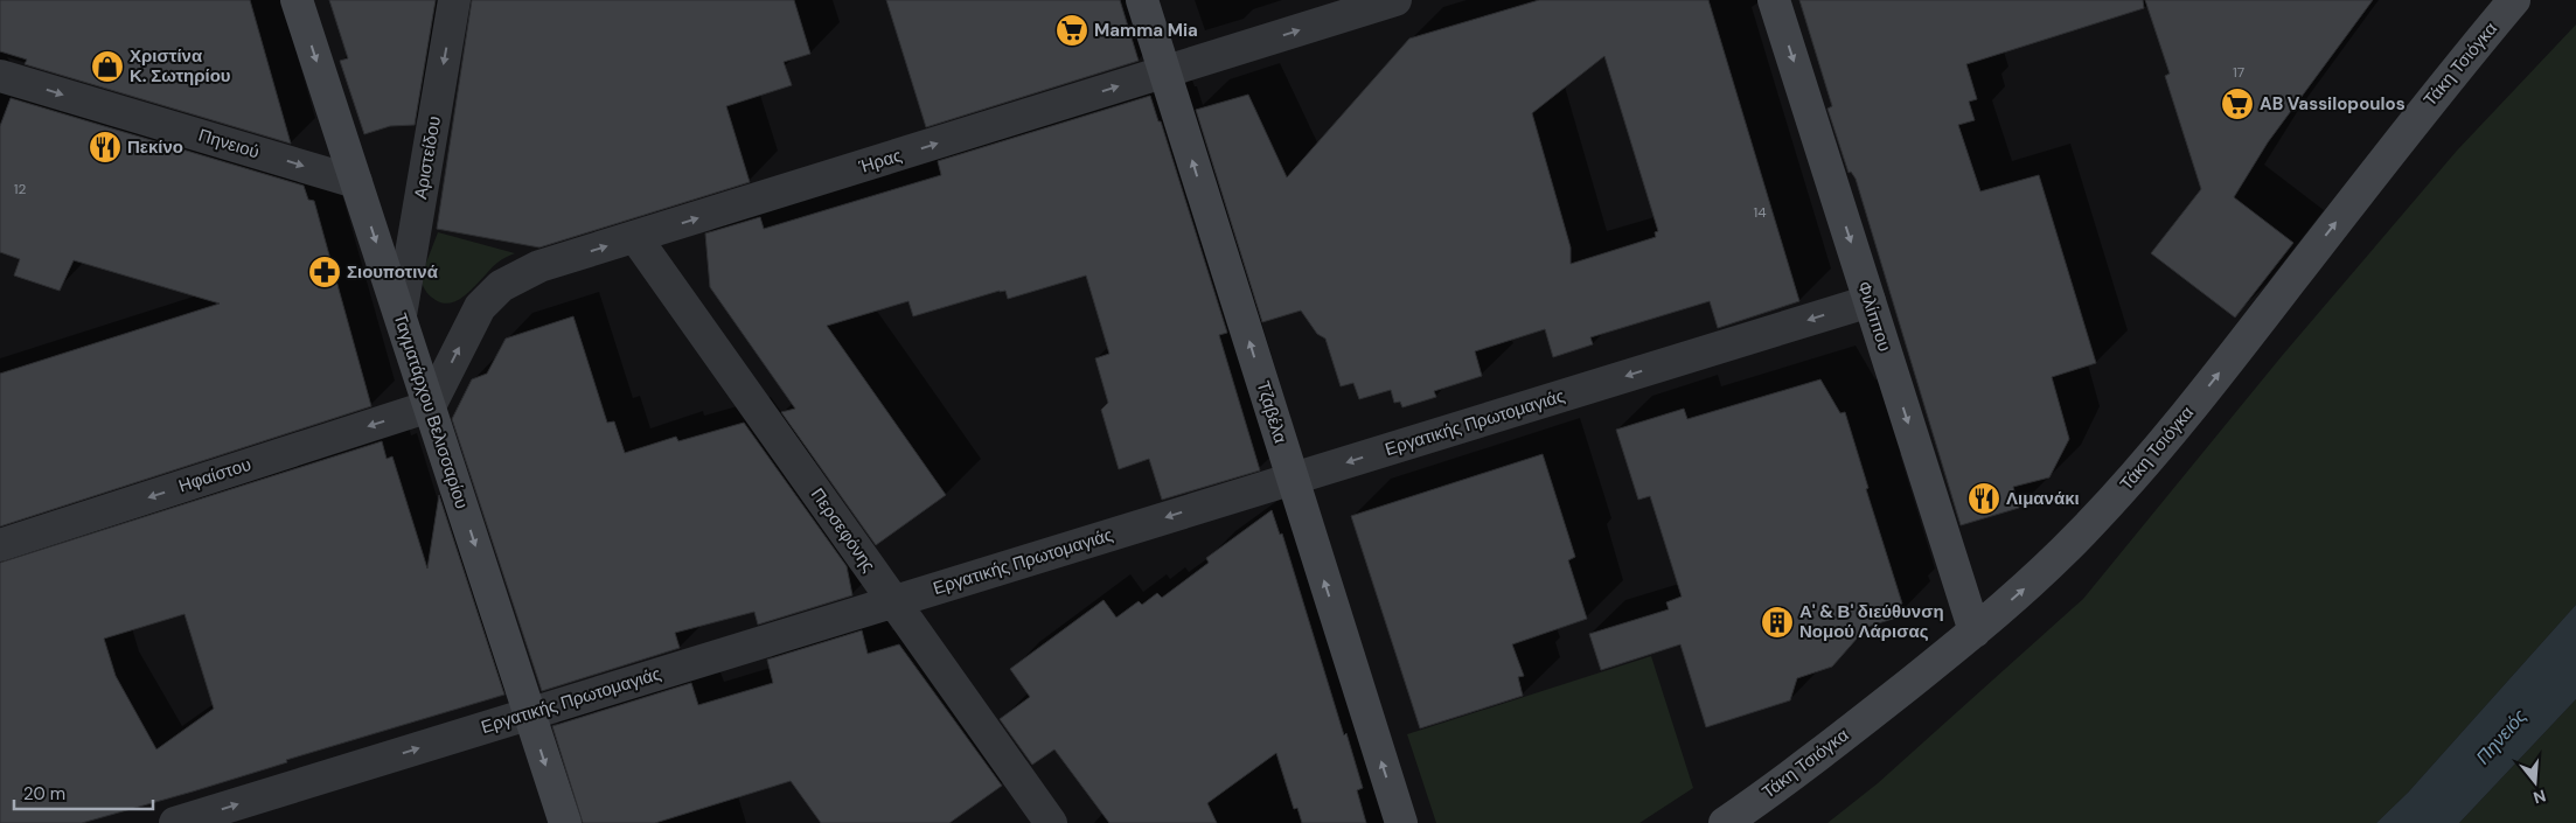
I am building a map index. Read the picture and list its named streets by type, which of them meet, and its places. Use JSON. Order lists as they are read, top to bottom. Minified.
{"streets":{"street":["Τάκη Τσιόγκα","Πηνειού","Αριστείδου","Ήρας","Φιλίππου","Ταγματάρχου Βελισσαρίου","Τζαβέλα","Εργατικής Πρωτομαγιάς","Ηφαίστου","Περσεφόνης"]},"crossings":[["Τάκη Τσιόγκα","Φιλίππου"],["Πηνειού","Ταγματάρχου Βελισσαρίου"],["Αριστείδου","Ταγματάρχου Βελισσαρίου"],["Ήρας","Ταγματάρχου Βελισσαρίου"],["Ήρας","Τζαβέλα"],["Ήρας","Ηφαίστου"],["Ήρας","Περσεφόνης"],["Φιλίππου","Εργατικής Πρωτομαγιάς"],["Ταγματάρχου Βελισσαρίου","Εργατικής Πρωτομαγιάς"],["Ταγματάρχου Βελισσαρίου","Ηφαίστου"],["Τζαβέλα","Εργατικής Πρωτομαγιάς"],["Εργατικής Πρωτομαγιάς","Περσεφόνης"]],"one_way":["Τάκη Τσιόγκα","Πηνειού","Αριστείδου","Ήρας","Φιλίππου","Ταγματάρχου Βελισσαρίου","Τζαβέλα","Ηφαίστου"],"water":["Πηνειός"],"places":{"supermarket":["Mamma Mia","AB Vassilopoulos"],"shop":["Χριστίνα Κ. Σωτηρίου"],"restaurant":["Πεκίνο","Λιμανάκι"],"pharmacy":["Σιουποτινά"],"building":["Α' & Β' διεύθυνση Νομού Λάρισας"]},"house_numbers":["17","12","14"],"scale_bar":"20 m","north":"bottom"}
